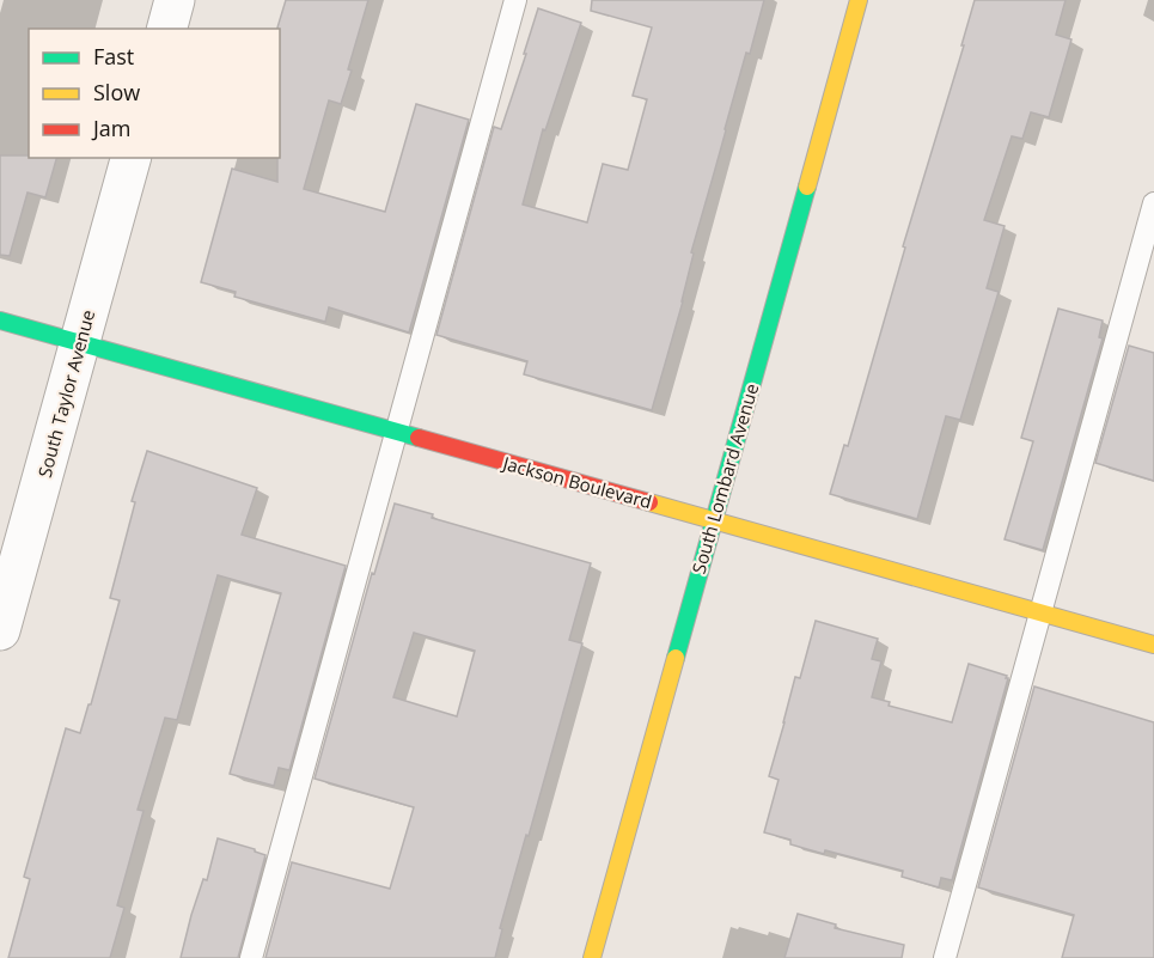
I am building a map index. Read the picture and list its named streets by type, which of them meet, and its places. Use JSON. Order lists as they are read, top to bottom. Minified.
{"streets":{"street":["South Taylor Avenue","South Lombard Avenue","Jackson Boulevard"]},"crossings":[["South Taylor Avenue","Jackson Boulevard"],["South Lombard Avenue","Jackson Boulevard"]],"legend":["Fast","Slow","Jam"]}
